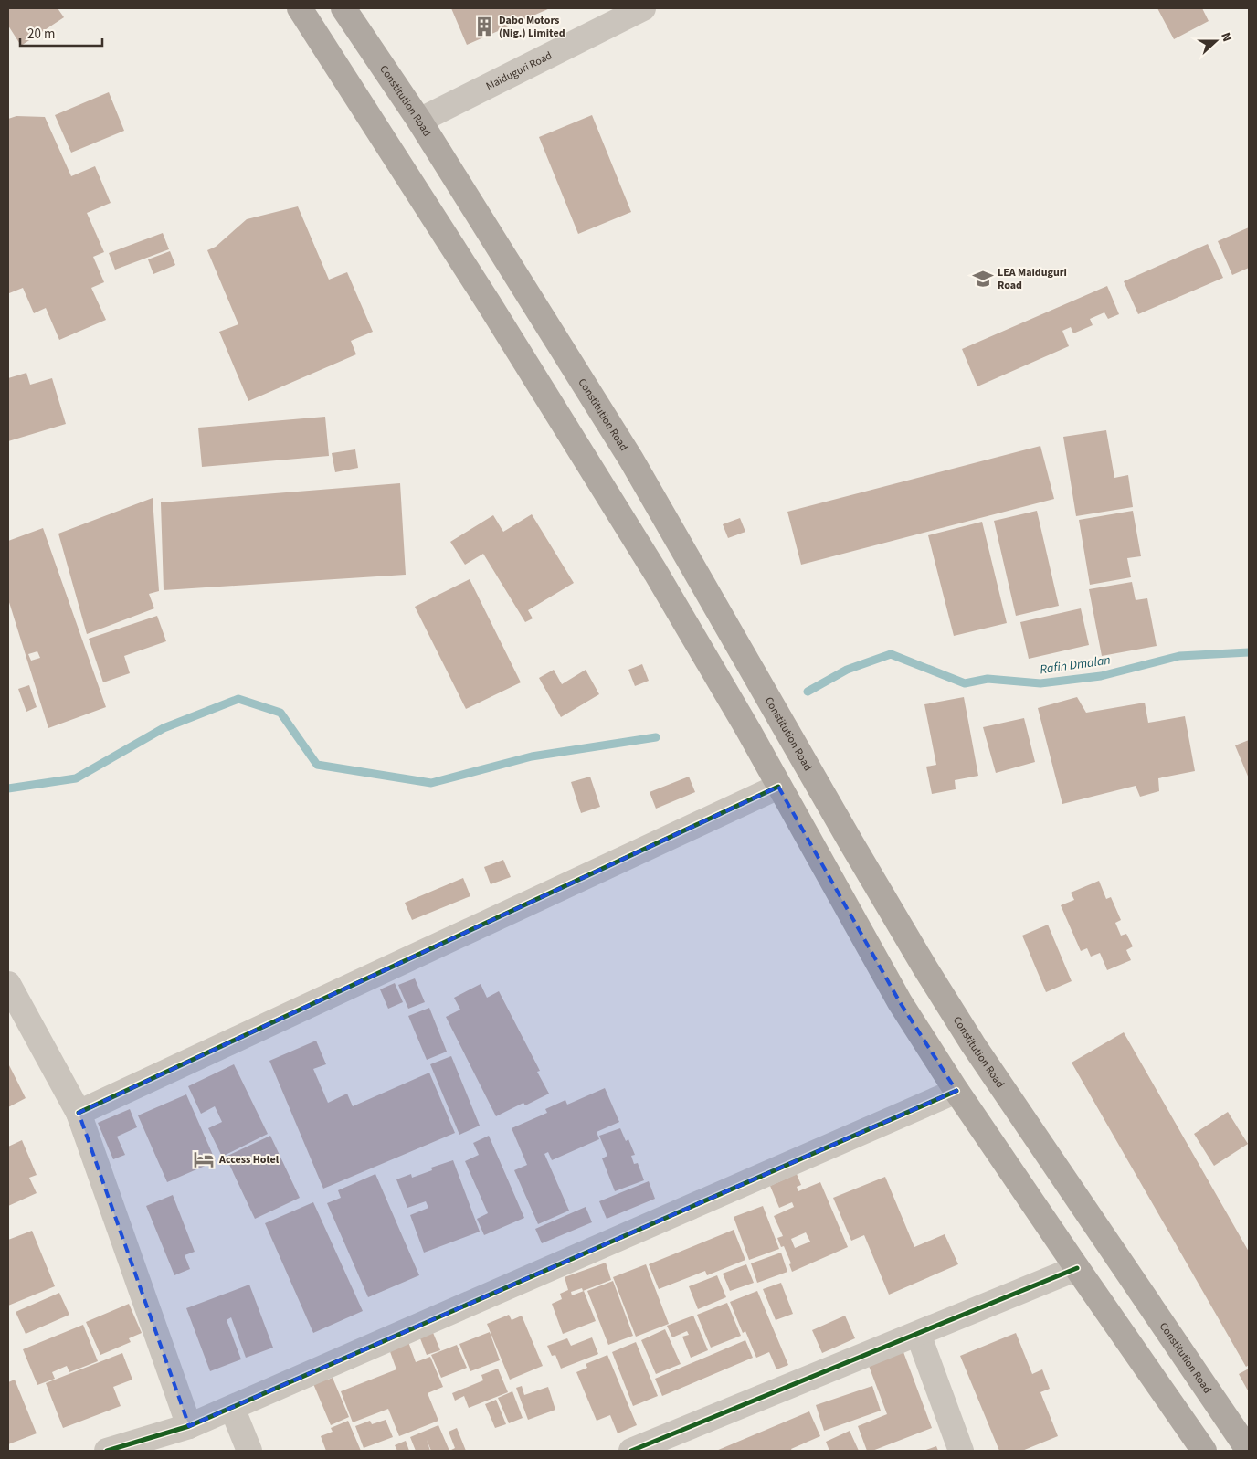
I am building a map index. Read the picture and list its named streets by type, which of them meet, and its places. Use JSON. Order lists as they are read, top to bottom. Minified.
{"streets":{"main road":["Constitution Road"],"street":["Maiduguri Road"]},"crossings":[["Maiduguri Road","Constitution Road"]],"water":["Rafin Dmalan"],"places":{"building":["Dabo Motors (Nig.) Limited"],"school or university":["LEA Maiduguri Road"],"hotel":["Access Hotel"]},"scale_bar":"20 m","north":"right"}
